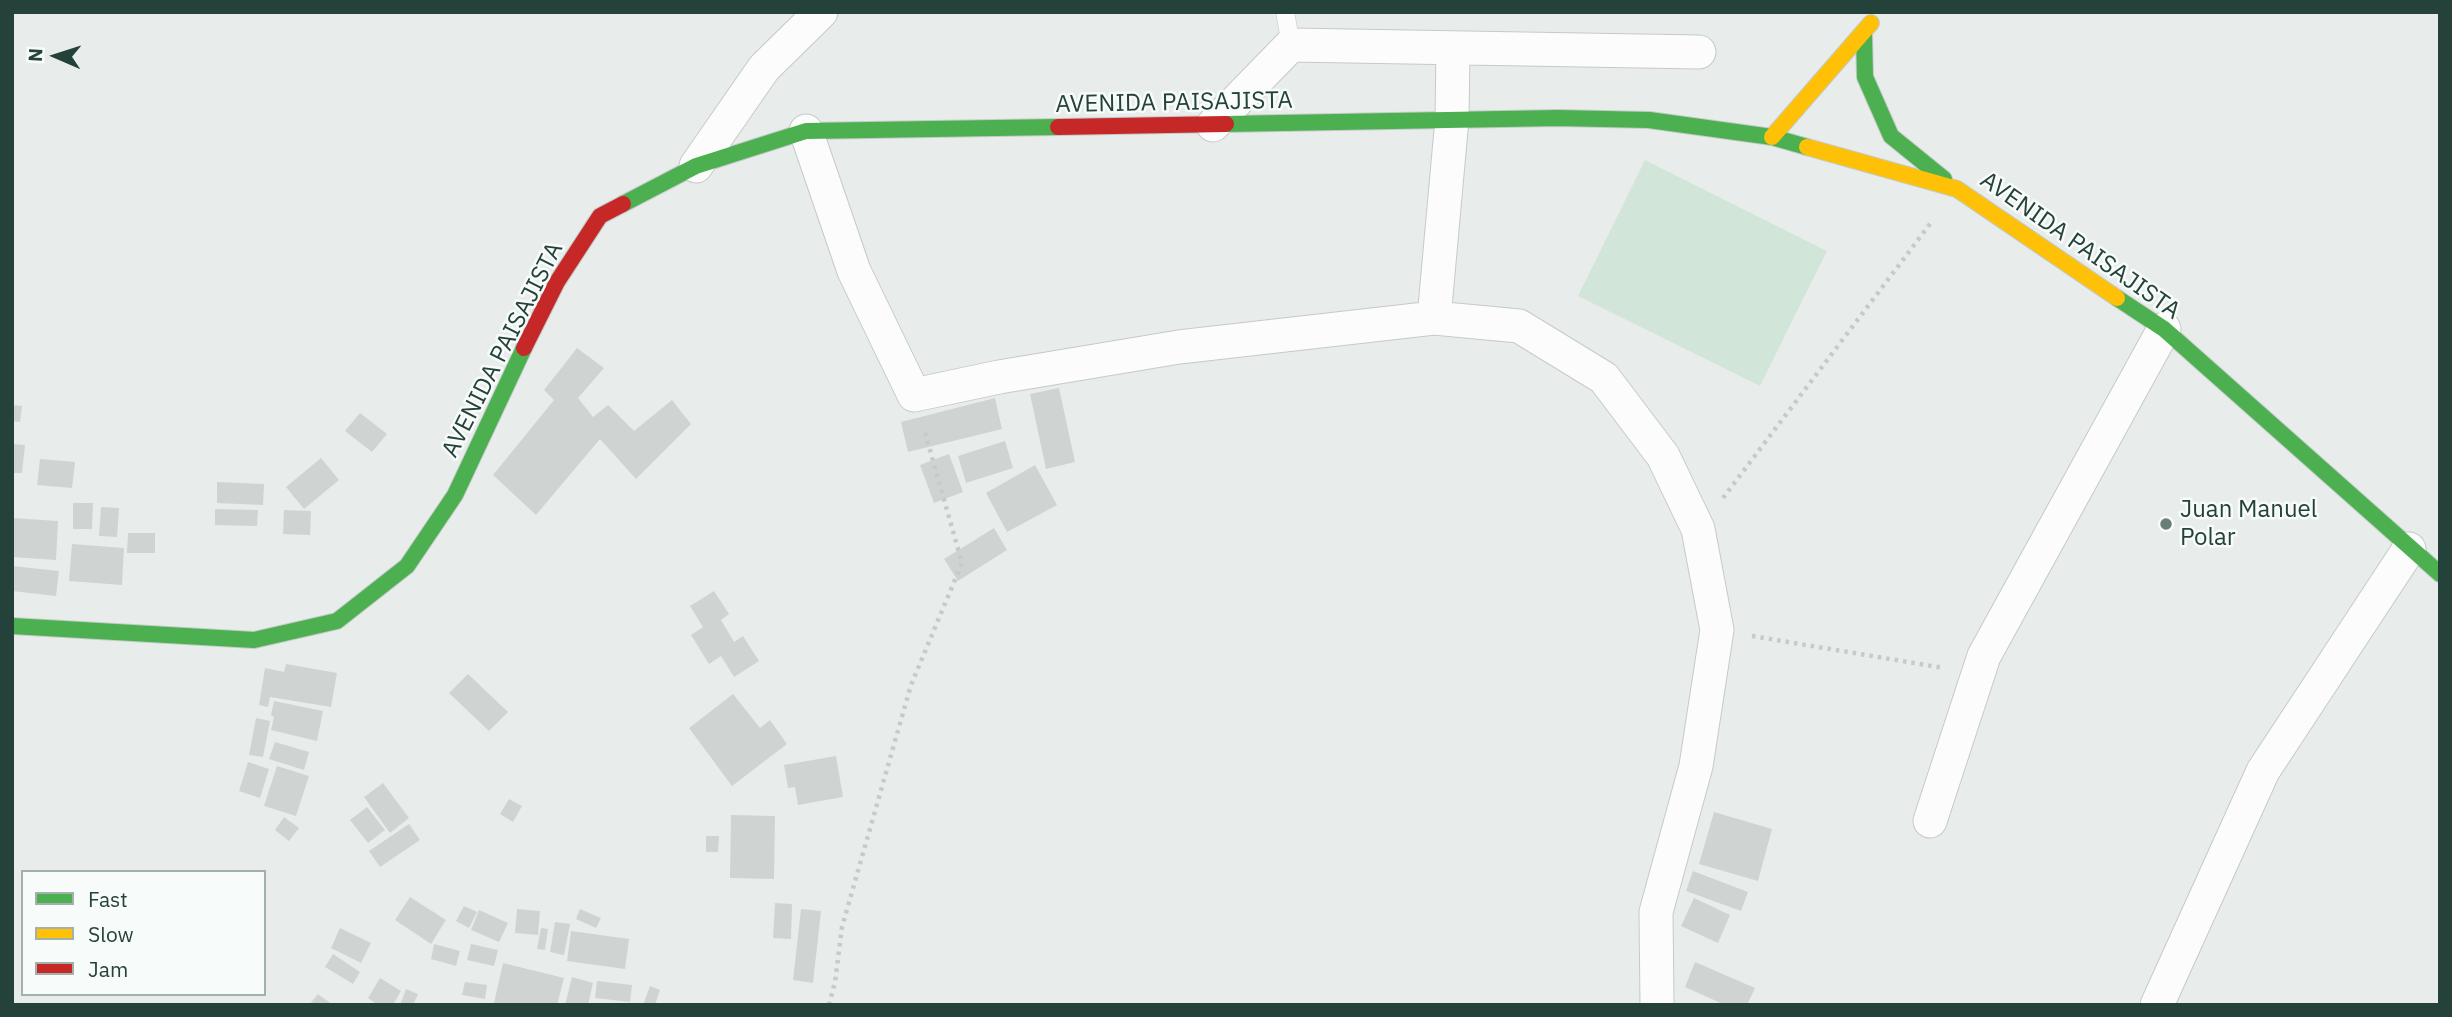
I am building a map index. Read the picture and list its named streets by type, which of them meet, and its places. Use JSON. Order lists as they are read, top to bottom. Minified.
{"streets":{"main road":["AVENIDA PAISAJISTA"]},"places":["Juan Manuel Polar"],"legend":["Fast","Slow","Jam"],"north":"left"}
